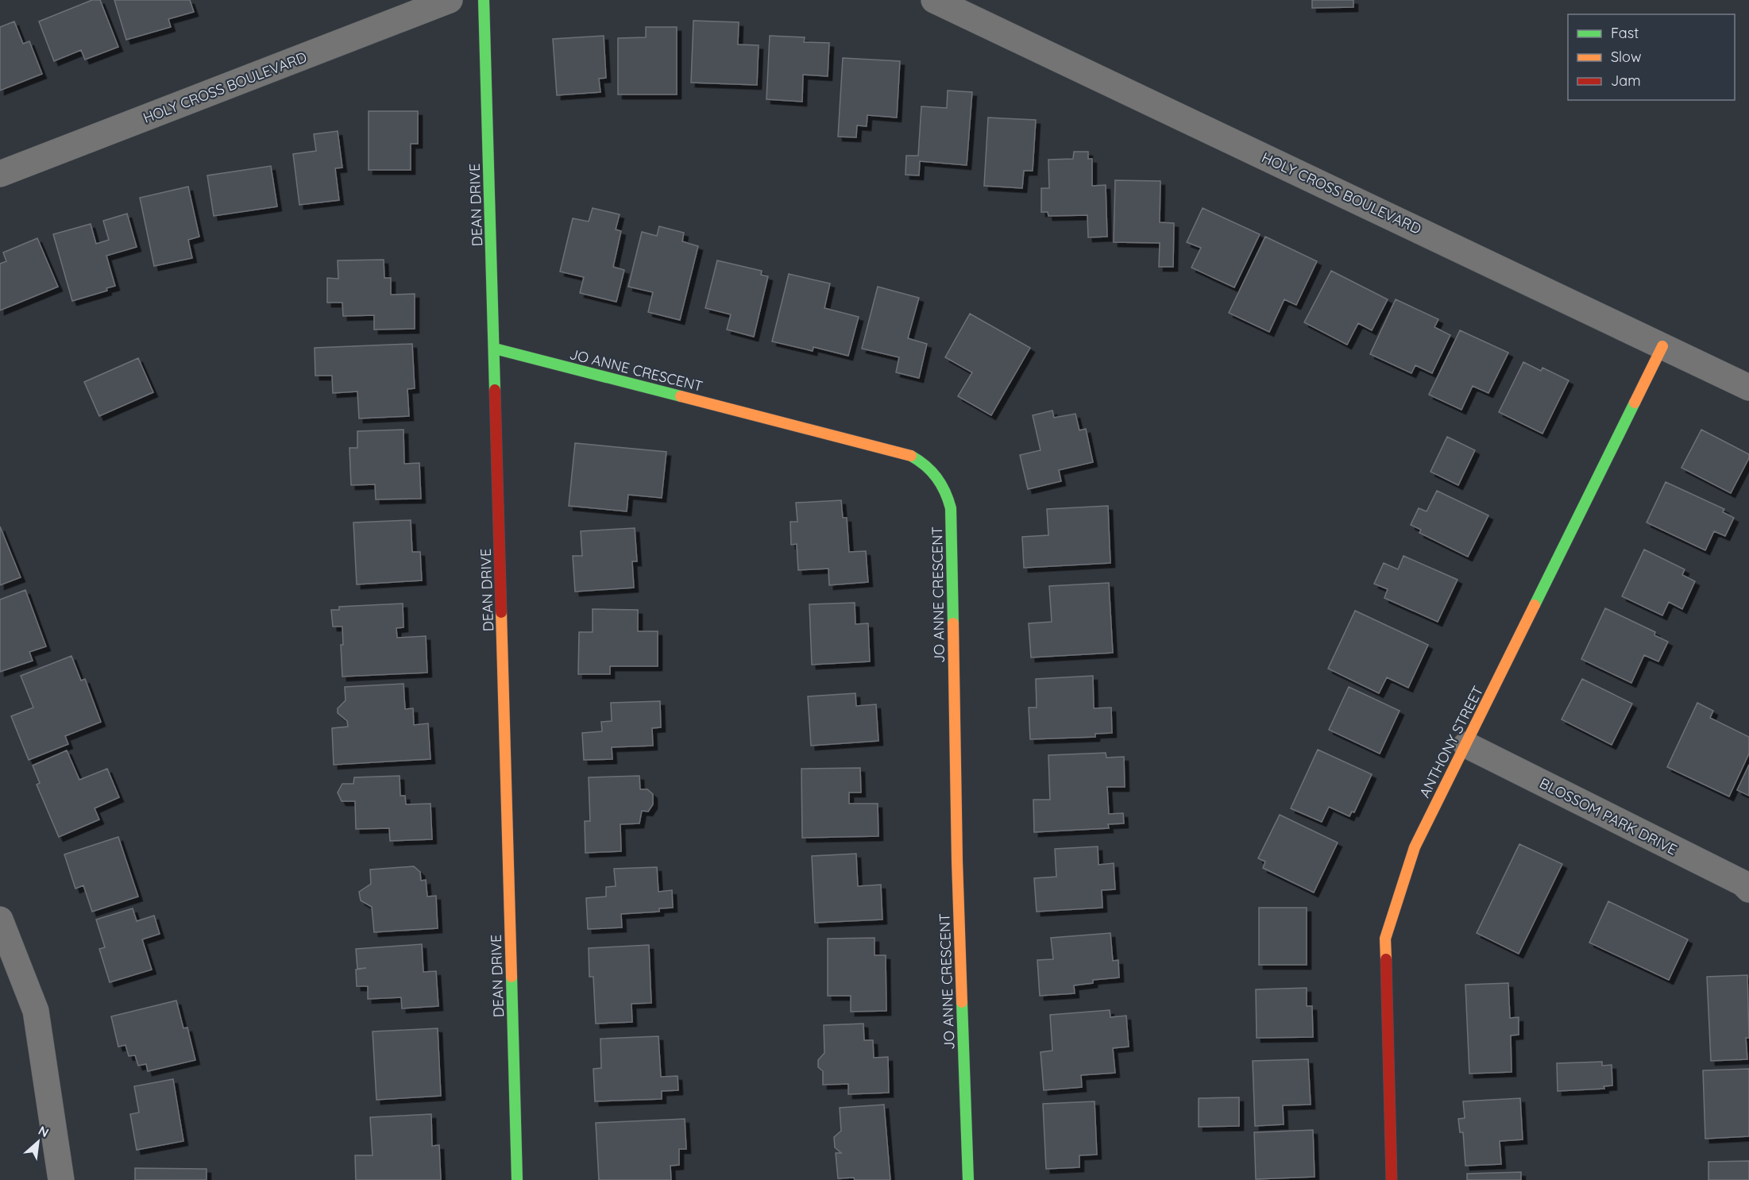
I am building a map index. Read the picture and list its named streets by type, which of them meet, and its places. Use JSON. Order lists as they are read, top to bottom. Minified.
{"streets":{"street":["HOLY CROSS BOULEVARD","DEAN DRIVE","JO ANNE CRESCENT","ANTHONY STREET","BLOSSOM PARK DRIVE"]},"crossings":[["HOLY CROSS BOULEVARD","ANTHONY STREET"],["DEAN DRIVE","JO ANNE CRESCENT"],["ANTHONY STREET","BLOSSOM PARK DRIVE"]],"legend":["Fast","Slow","Jam"],"north":"top right"}
